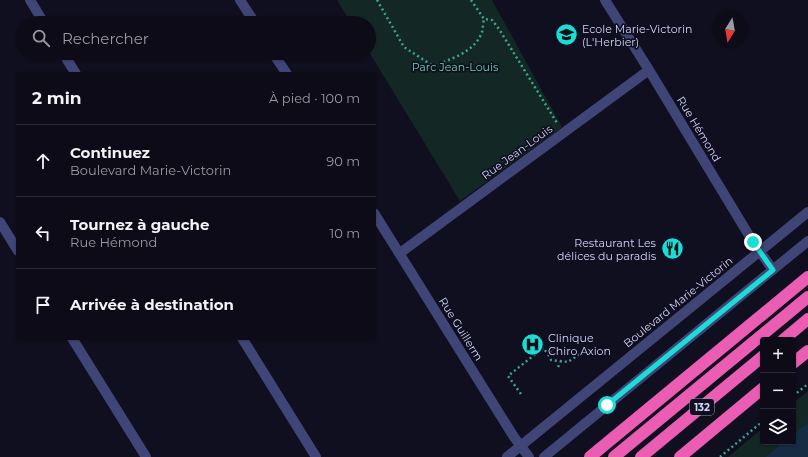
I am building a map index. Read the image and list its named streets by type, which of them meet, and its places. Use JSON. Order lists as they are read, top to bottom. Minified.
{"streets":{"highway":["132"],"street":["Rue Hémond","Rue Jean-Louis","Boulevard Marie-Victorin","Rue Guillerm"]},"crossings":[["Rue Hémond","Rue Jean-Louis"],["Rue Hémond","Boulevard Marie-Victorin"],["Rue Jean-Louis","Rue Guillerm"],["Boulevard Marie-Victorin","Rue Guillerm"]],"parks":["Parc Jean-Louis"],"places":{"school or university":["Ecole Marie-Victorin (L'Herbier)"],"restaurant":["Restaurant Les délices du paradis"],"hospital":["Clinique Chiro Axion"]},"north":"bottom","page":{"search":"Rechercher","heading":["2 min","À pied · 100 m"],"list":[["Continuez","Boulevard Marie-Victorin","90 m"],["Tournez à gauche","Rue Hémond","10 m"],"Arrivée à destination"],"map_buttons":["+","−"]}}
